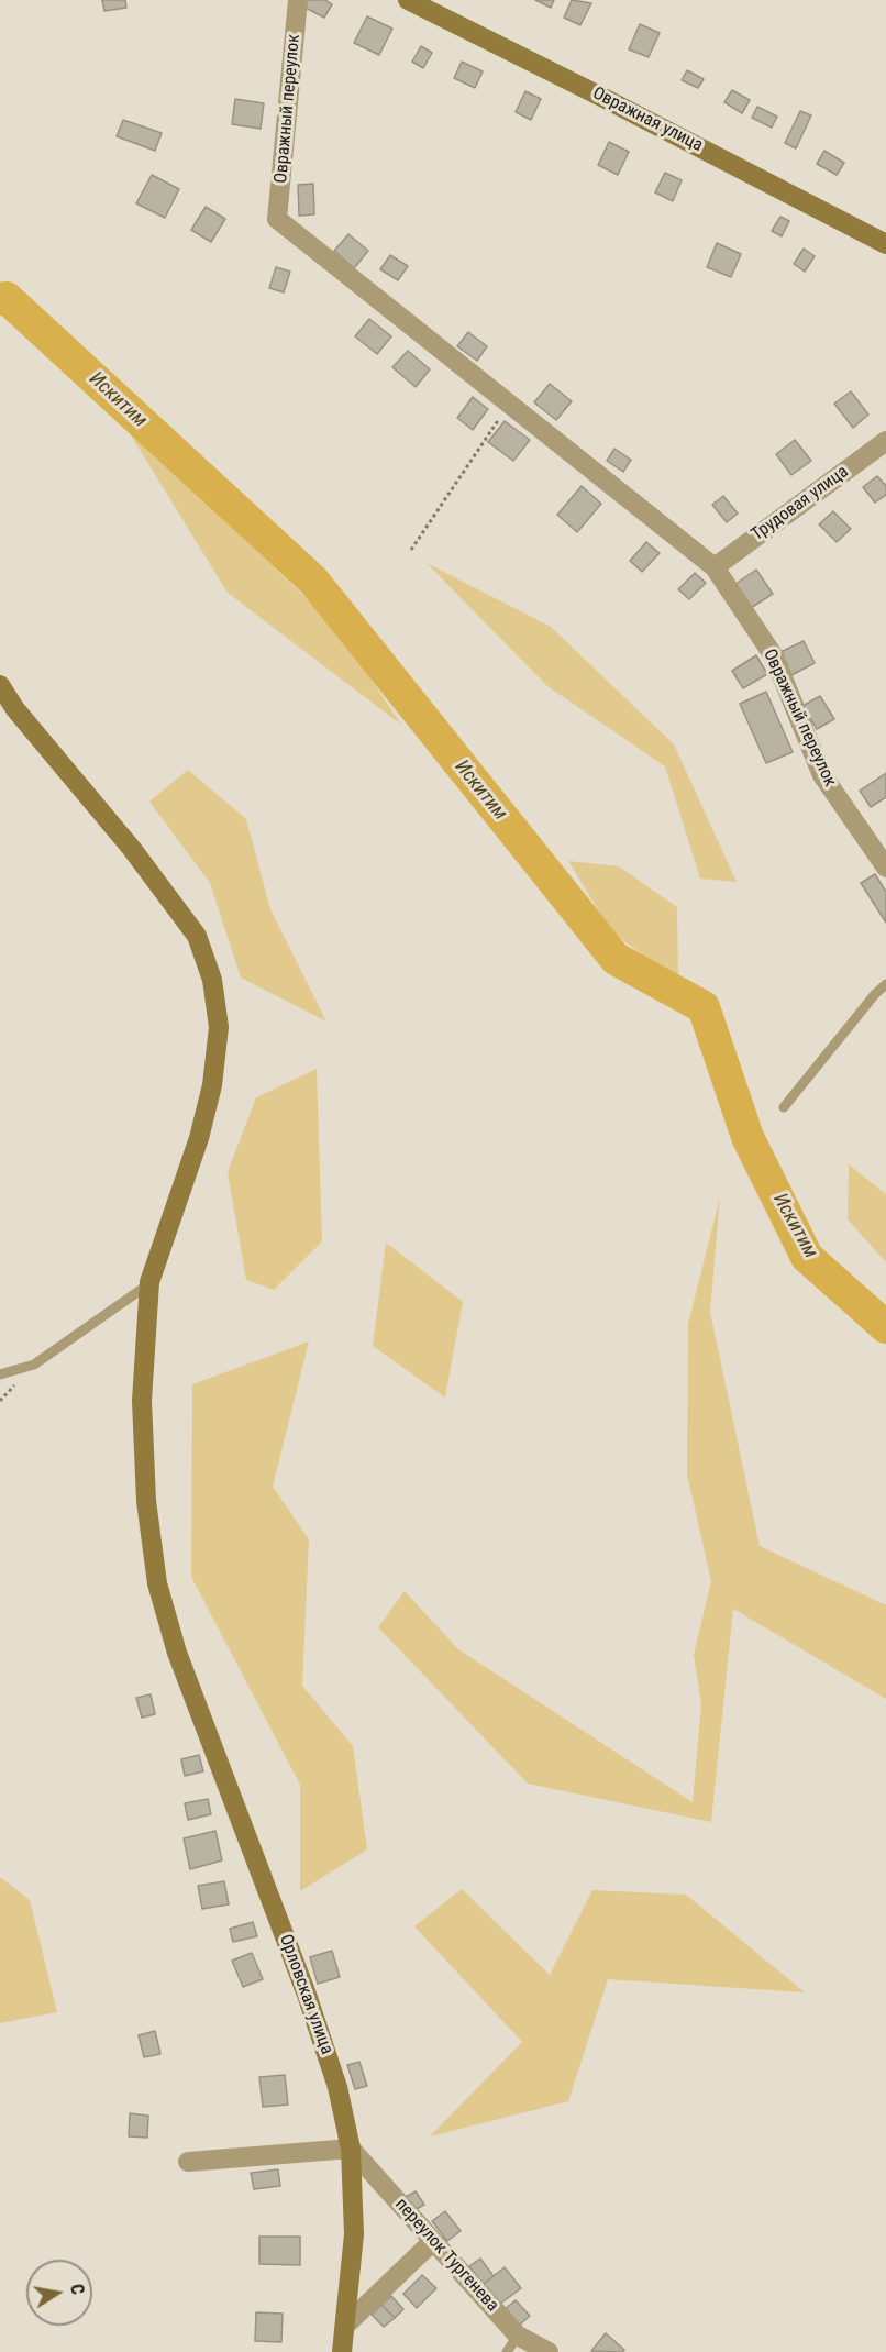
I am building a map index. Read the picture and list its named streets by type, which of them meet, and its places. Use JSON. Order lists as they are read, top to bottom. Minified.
{"streets":{"main road":["Овражная улица","Орловская улица"],"street":["Овражный переулок","Трудовая улица","переулок Тургенева"]},"crossings":[["Овражный переулок","Трудовая улица"],["Орловская улица","переулок Тургенева"]],"water":["Искитим"],"north":"right"}
